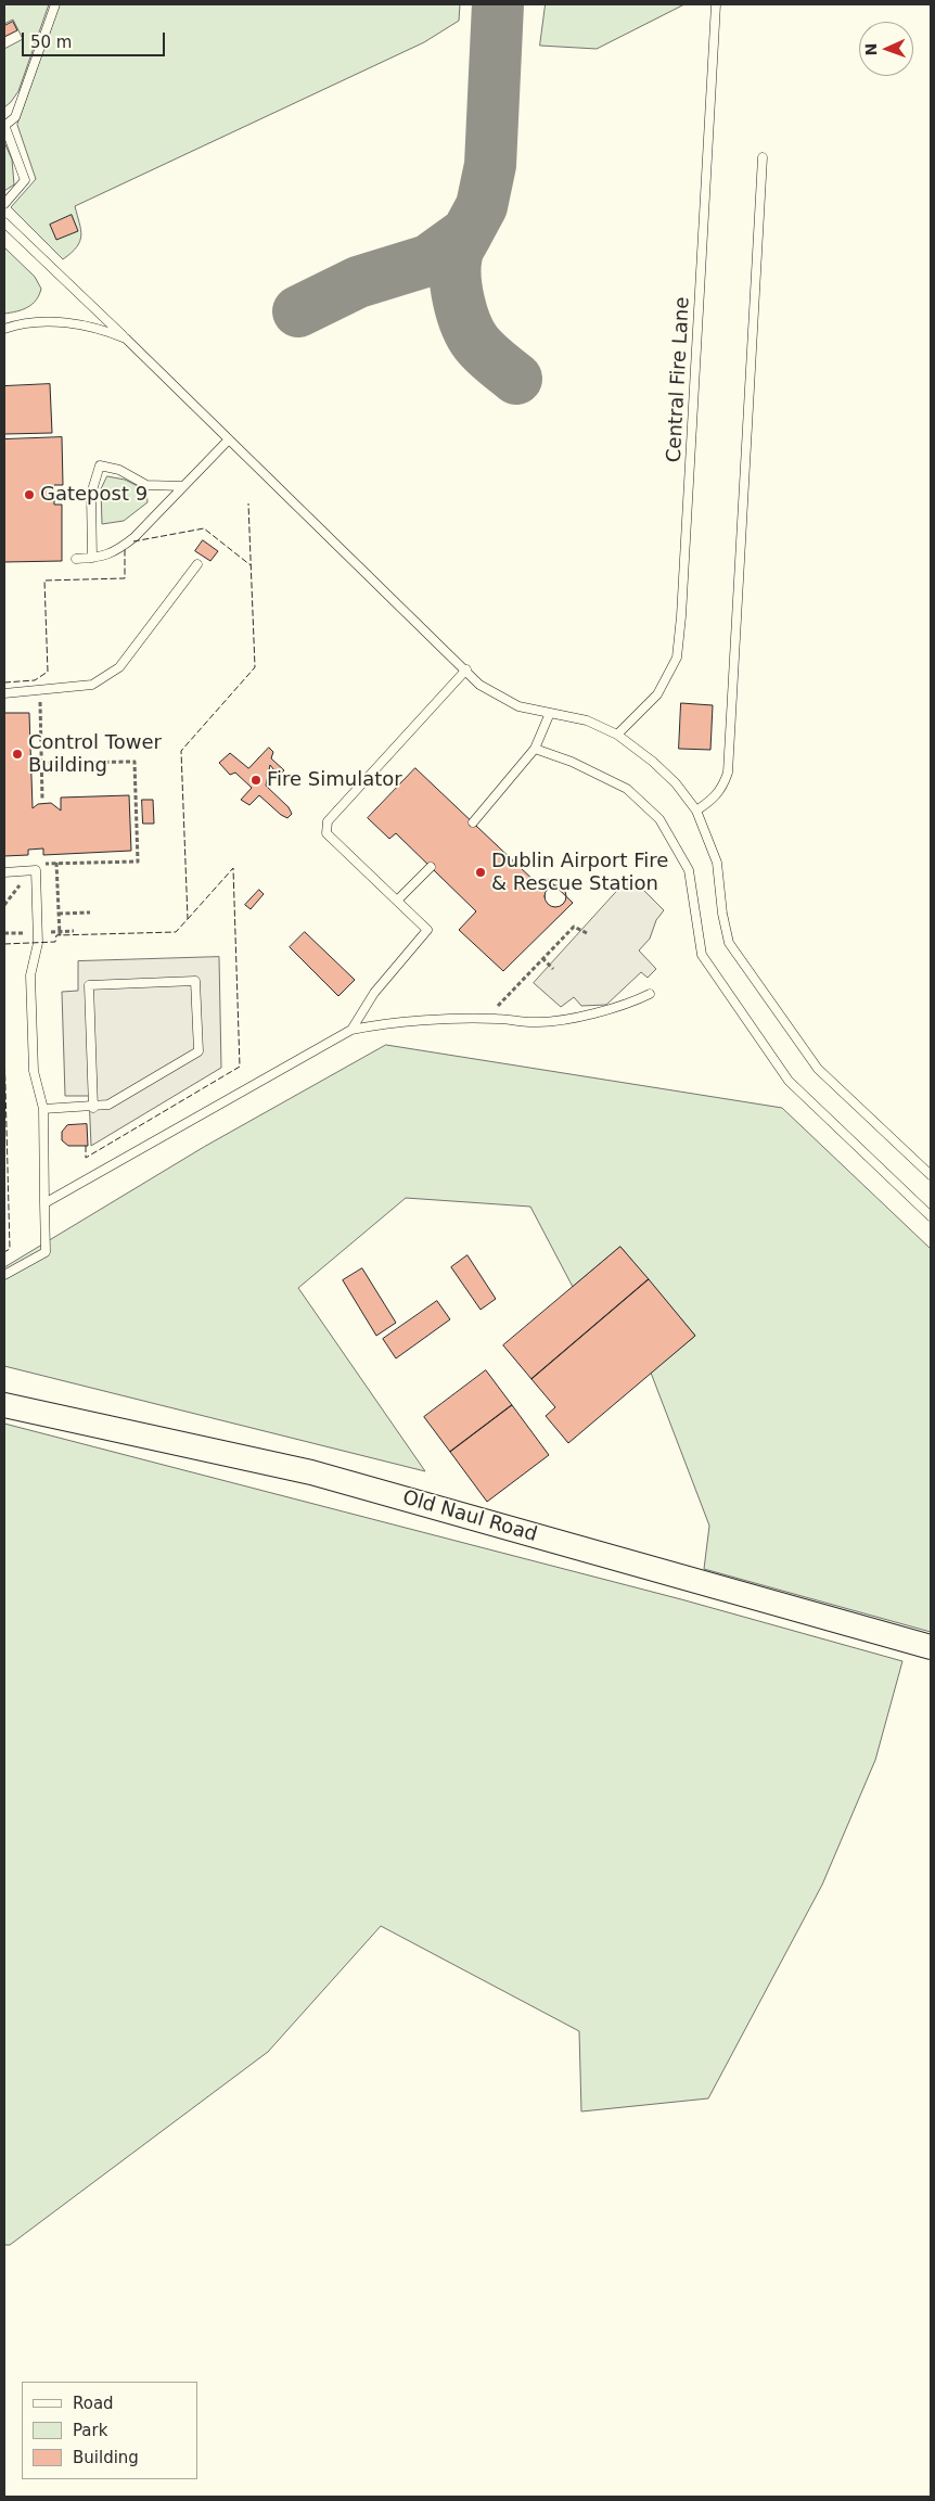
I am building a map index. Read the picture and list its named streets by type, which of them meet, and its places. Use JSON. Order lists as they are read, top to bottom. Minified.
{"streets":{"main road":["Old Naul Road"],"lane":["Central Fire Lane"]},"places":["Gatepost 9","Control Tower Building","Fire Simulator","Dublin Airport Fire & Rescue Station"],"legend":["Road","Park","Building"],"scale_bar":"50 m","north":"left"}
